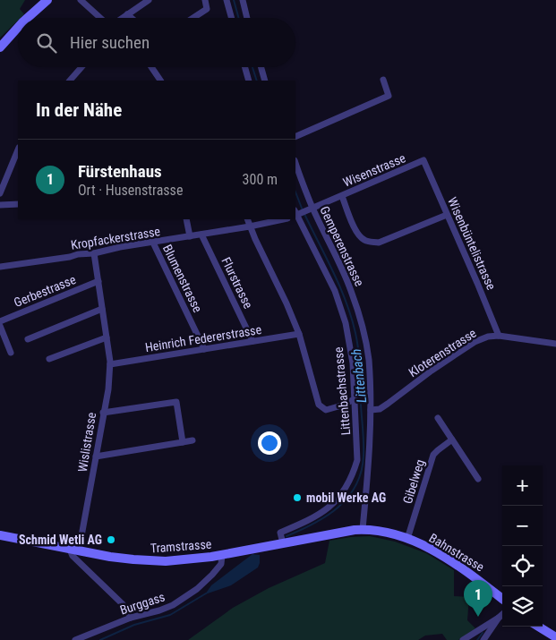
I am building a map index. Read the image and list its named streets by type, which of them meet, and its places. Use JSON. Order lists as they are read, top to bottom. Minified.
{"streets":{"main road":["Tramstrasse","Bahnstrasse"],"street":["Wisenstrasse","Kropfackerstrasse","Wisenbüntelistrasse","Gemperenstrasse","Blumenstrasse","Flurstrasse","Gerbestrasse","Heinrich Federerstrasse","Kloterenstrasse","Littenbachstrasse","Wislistrasse","Gibelweg","Burggass"]},"crossings":[["Wisenstrasse","Wisenbüntelistrasse"],["Wisenstrasse","Gemperenstrasse"],["Wisenstrasse","Littenbachstrasse"],["Kropfackerstrasse","Blumenstrasse"],["Kropfackerstrasse","Flurstrasse"],["Kropfackerstrasse","Wislistrasse"],["Wisenbüntelistrasse","Kloterenstrasse"],["Gemperenstrasse","Kloterenstrasse"],["Gemperenstrasse","Tramstrasse"],["Gemperenstrasse","Bahnstrasse"],["Blumenstrasse","Heinrich Federerstrasse"],["Flurstrasse","Heinrich Federerstrasse"],["Gerbestrasse","Wislistrasse"],["Heinrich Federerstrasse","Wislistrasse"],["Littenbachstrasse","Tramstrasse"],["Wislistrasse","Tramstrasse"],["Gibelweg","Bahnstrasse"],["Tramstrasse","Bahnstrasse"],["Tramstrasse","Burggass"]],"water":["Littenbach"],"places":["mobil Werke AG","Schmid Wetli AG"],"page":{"search":"Hier suchen","heading":"In der Nähe","list":[{"mark":"1","name":"Fürstenhaus","note":"Ort · Husenstrasse","value":"300 m"}],"map_buttons":["+","−"],"pins":"1"}}
